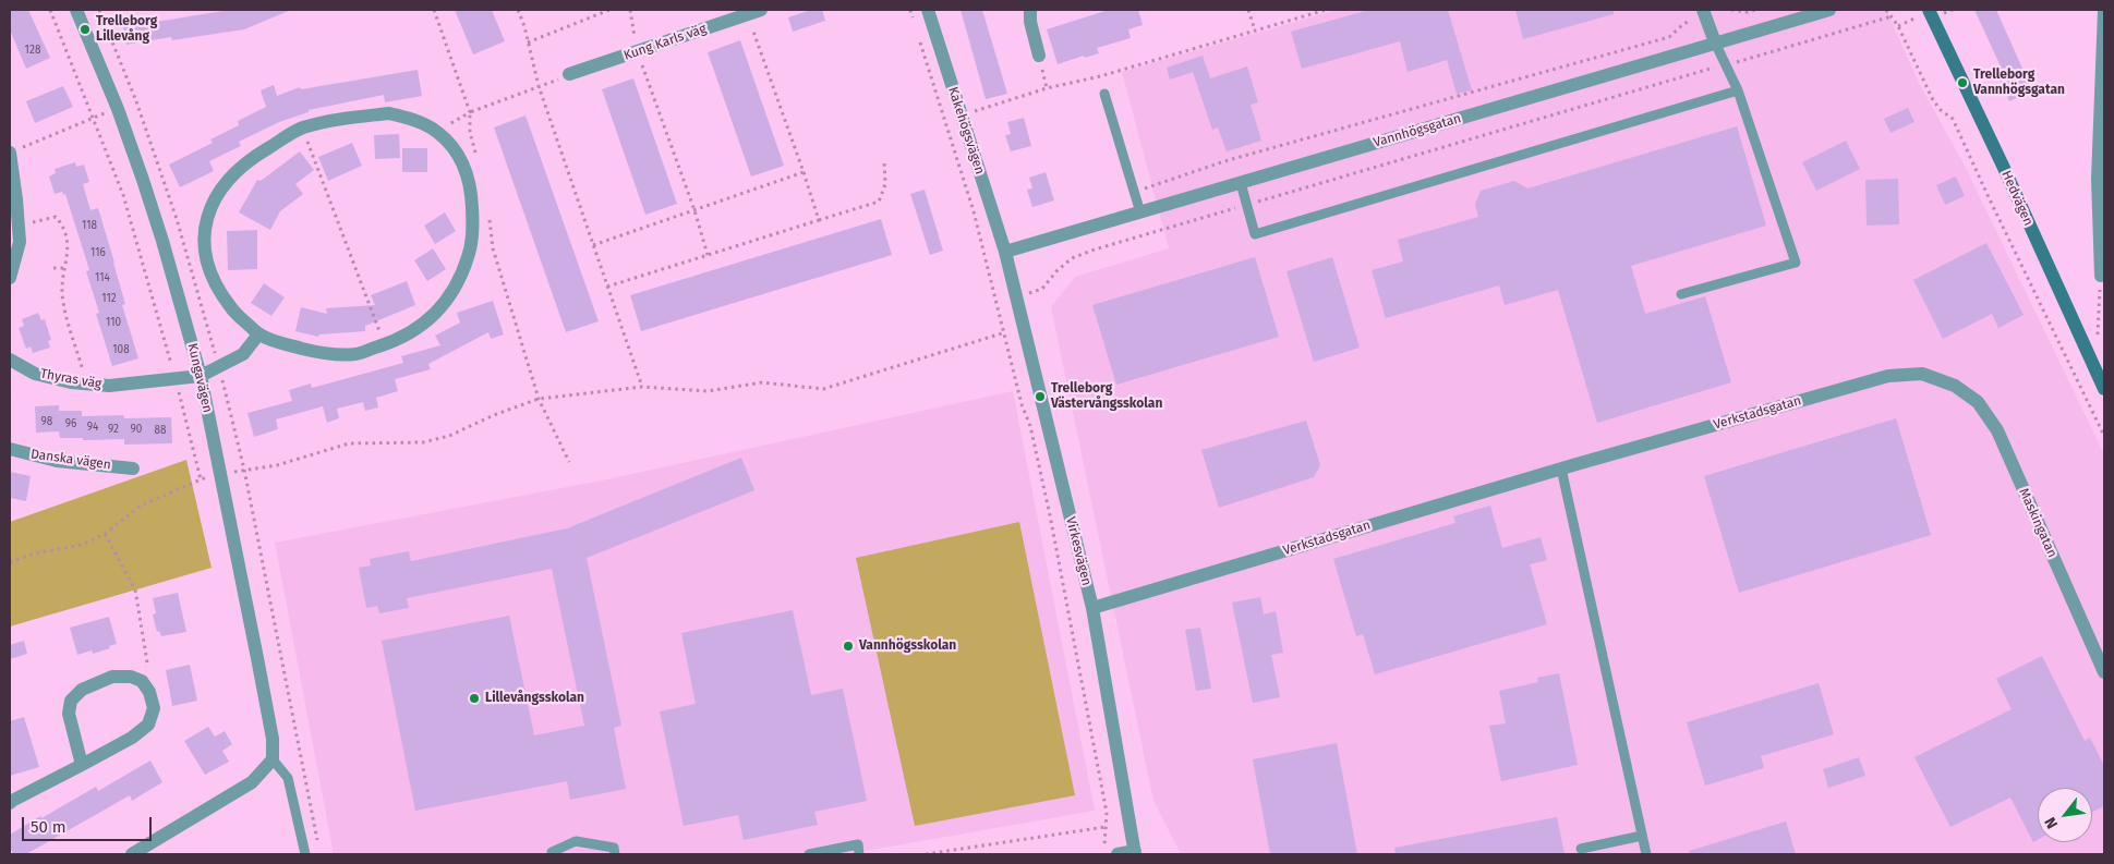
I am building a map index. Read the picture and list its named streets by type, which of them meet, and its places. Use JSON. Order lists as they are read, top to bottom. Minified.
{"streets":{"main road":["Hedvägen"],"street":["Kung Karls väg","Kakehögsvägen","Vannhögsgatan","Kungavägen","Thyras väg","Verkstadsgatan","Danska vägen","Maskingatan","Virkesvägen"]},"crossings":[["Kakehögsvägen","Vannhögsgatan"],["Kakehögsvägen","Virkesvägen"],["Vannhögsgatan","Virkesvägen"],["Kungavägen","Thyras väg"],["Verkstadsgatan","Maskingatan"],["Verkstadsgatan","Virkesvägen"]],"places":["Trelleborg Lillevång","Trelleborg Vannhögsgatan","Trelleborg Västervångsskolan","Vannhögsskolan","Lillevångsskolan"],"house_numbers":["128","118","116","114","112","110","108","98","96","94","92","90","88"],"scale_bar":"50 m","north":"bottom left"}
